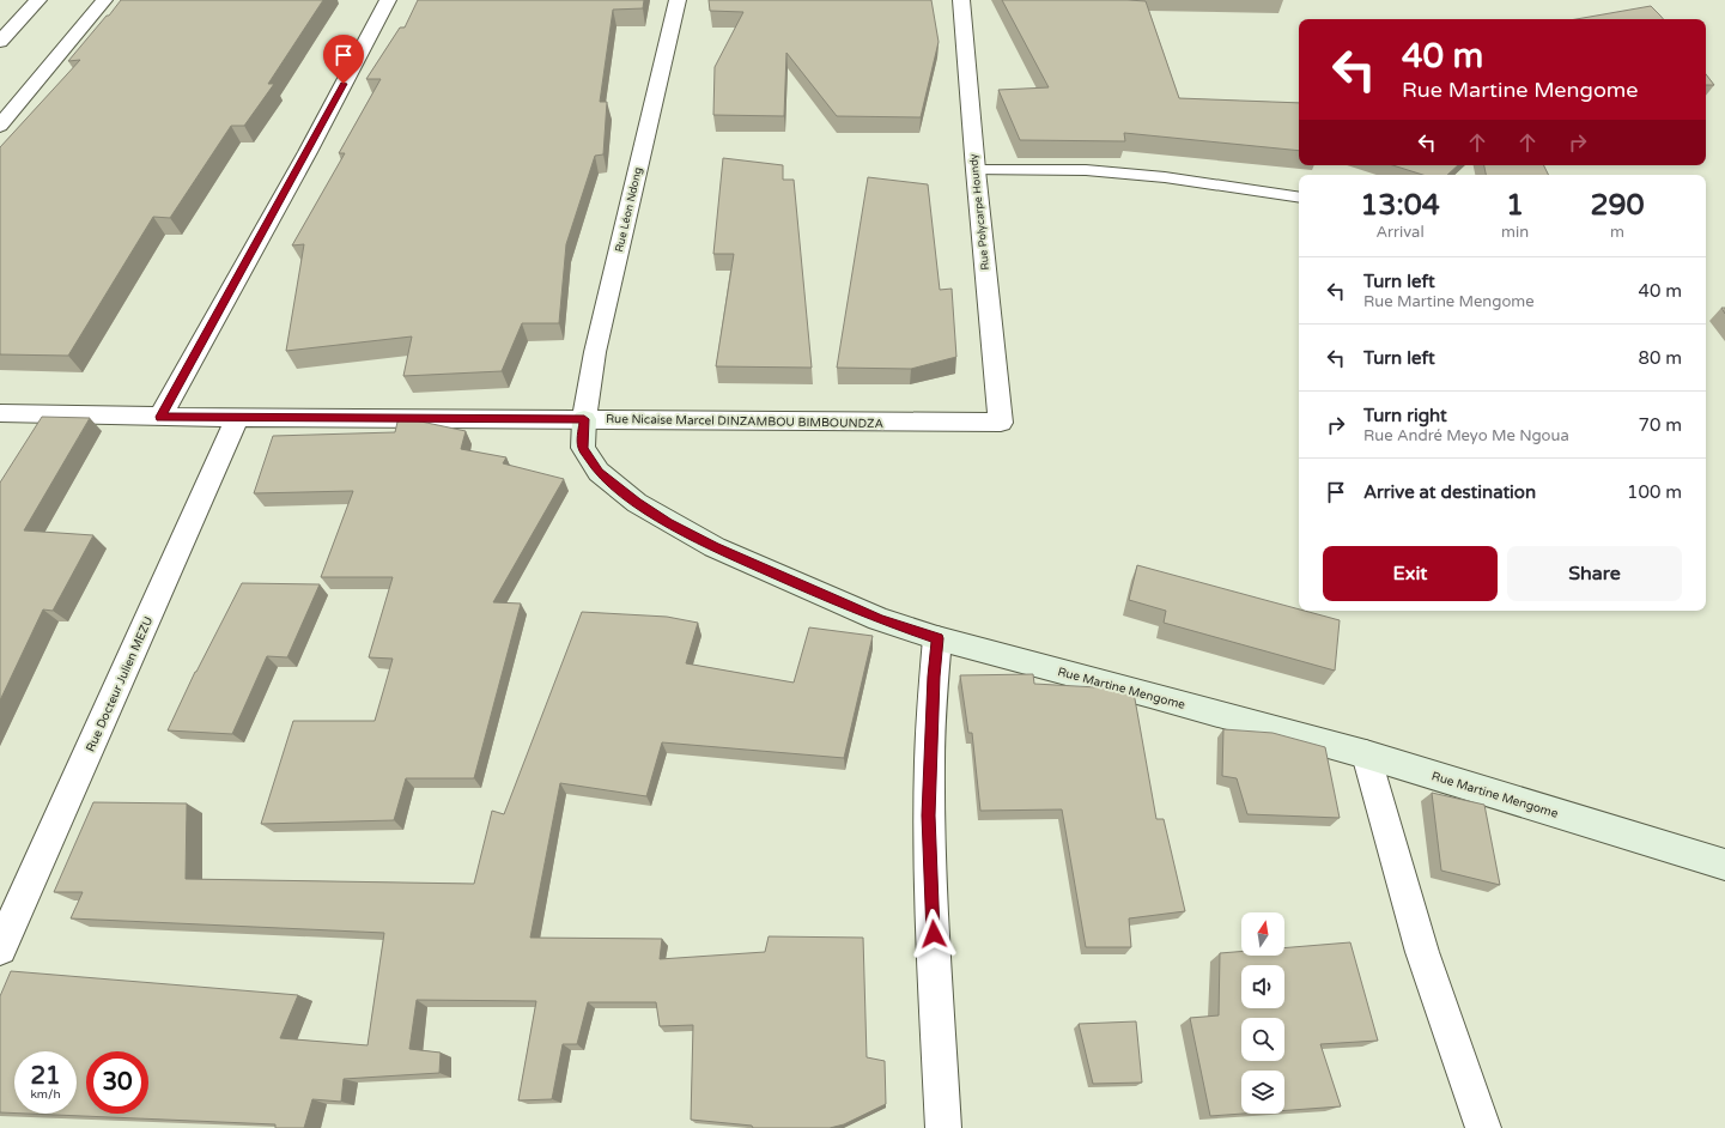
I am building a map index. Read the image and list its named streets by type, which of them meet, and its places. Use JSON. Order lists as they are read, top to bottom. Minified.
{"streets":{"street":["Rue Léon Ndong","Rue Polycarpe Houndy","Rue Nicaise Marcel DINZAMBOU BIMBOUNDZA","Rue Docteur Julien MEZU","Rue Martine Mengome"]},"crossings":[["Rue Léon Ndong","Rue Nicaise Marcel DINZAMBOU BIMBOUNDZA"],["Rue Léon Ndong","Rue Martine Mengome"],["Rue Polycarpe Houndy","Rue Nicaise Marcel DINZAMBOU BIMBOUNDZA"],["Rue Nicaise Marcel DINZAMBOU BIMBOUNDZA","Rue Docteur Julien MEZU"],["Rue Nicaise Marcel DINZAMBOU BIMBOUNDZA","Rue Martine Mengome"]],"north":"top","page":{"turn":["40 m","Rue Martine Mengome"],"eta":["13:04","Arrival","1","min","290","m"],"list":[{"name":"Turn left","note":"Rue Martine Mengome","value":"40 m"},{"name":"Turn left","value":"80 m"},{"name":"Turn right","note":"Rue André Meyo Me Ngoua","value":"70 m"},{"name":"Arrive at destination","value":"100 m"}],"buttons":["Exit","Share"],"speed":"21 km/h","limit":"30"}}
